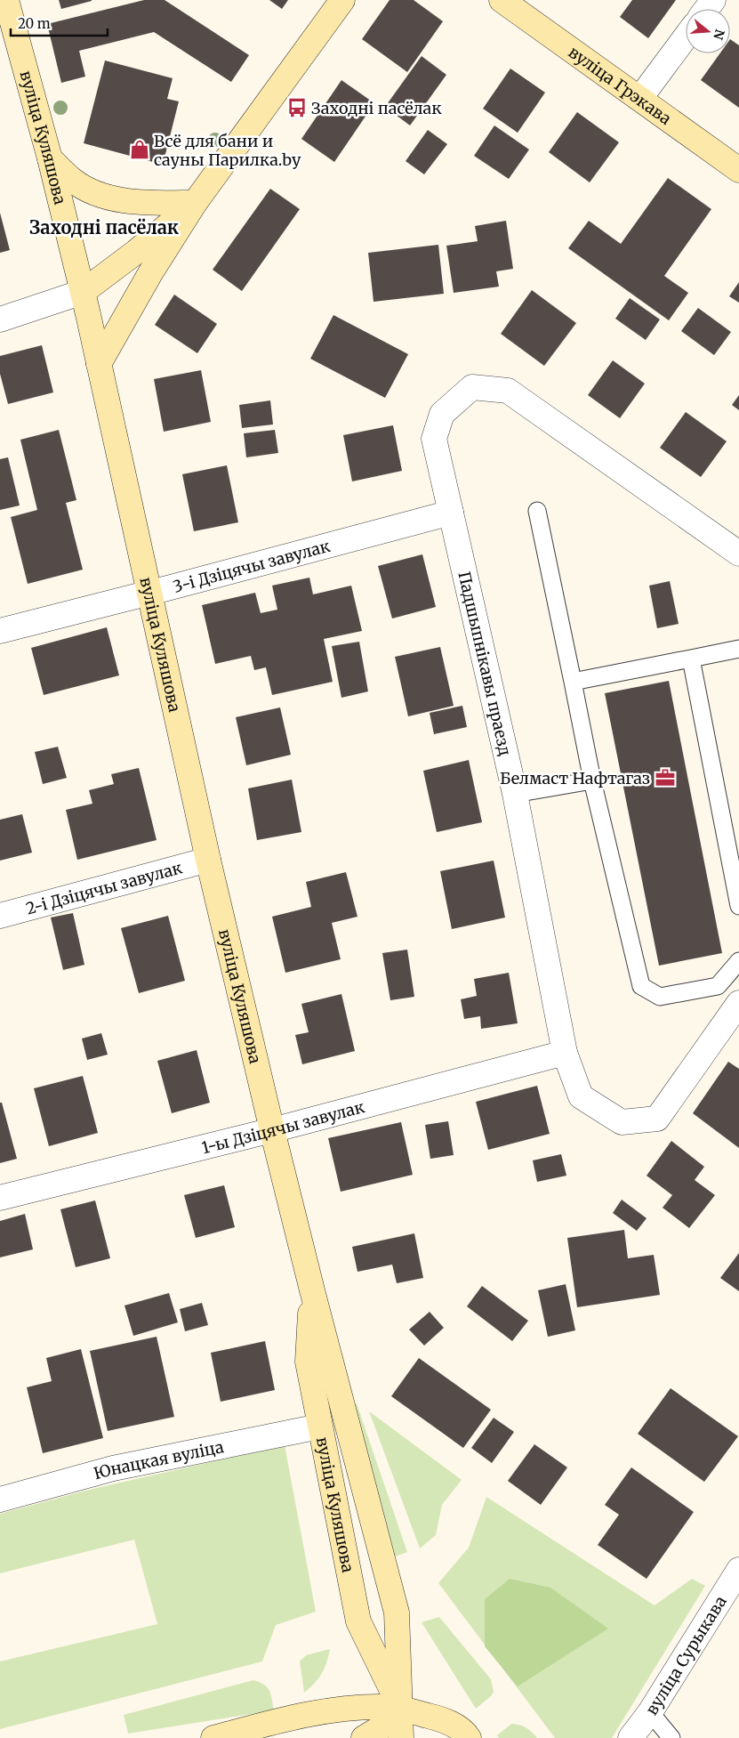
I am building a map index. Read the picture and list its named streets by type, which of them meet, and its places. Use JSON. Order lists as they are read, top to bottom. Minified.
{"streets":{"street":["вуліца Грэкава","вуліца Куляшова","3-і Дзіцячы завулак","Падшыпнікавы праезд","2-і Дзіцячы завулак","1-ы Дзіцячы завулак","Юнацкая вуліца","вуліца Сурыкава"]},"crossings":[["вуліца Куляшова","3-і Дзіцячы завулак"],["вуліца Куляшова","2-і Дзіцячы завулак"],["вуліца Куляшова","1-ы Дзіцячы завулак"],["вуліца Куляшова","Юнацкая вуліца"],["3-і Дзіцячы завулак","Падшыпнікавы праезд"],["Падшыпнікавы праезд","1-ы Дзіцячы завулак"]],"districts":["Заходні пасёлак"],"places":{"bus stop":["Заходні пасёлак"],"shop":["Всё для бани и сауны Парилка.by"],"office":["Белмаст Нафтагаз"]},"scale_bar":"20 m","north":"right"}
